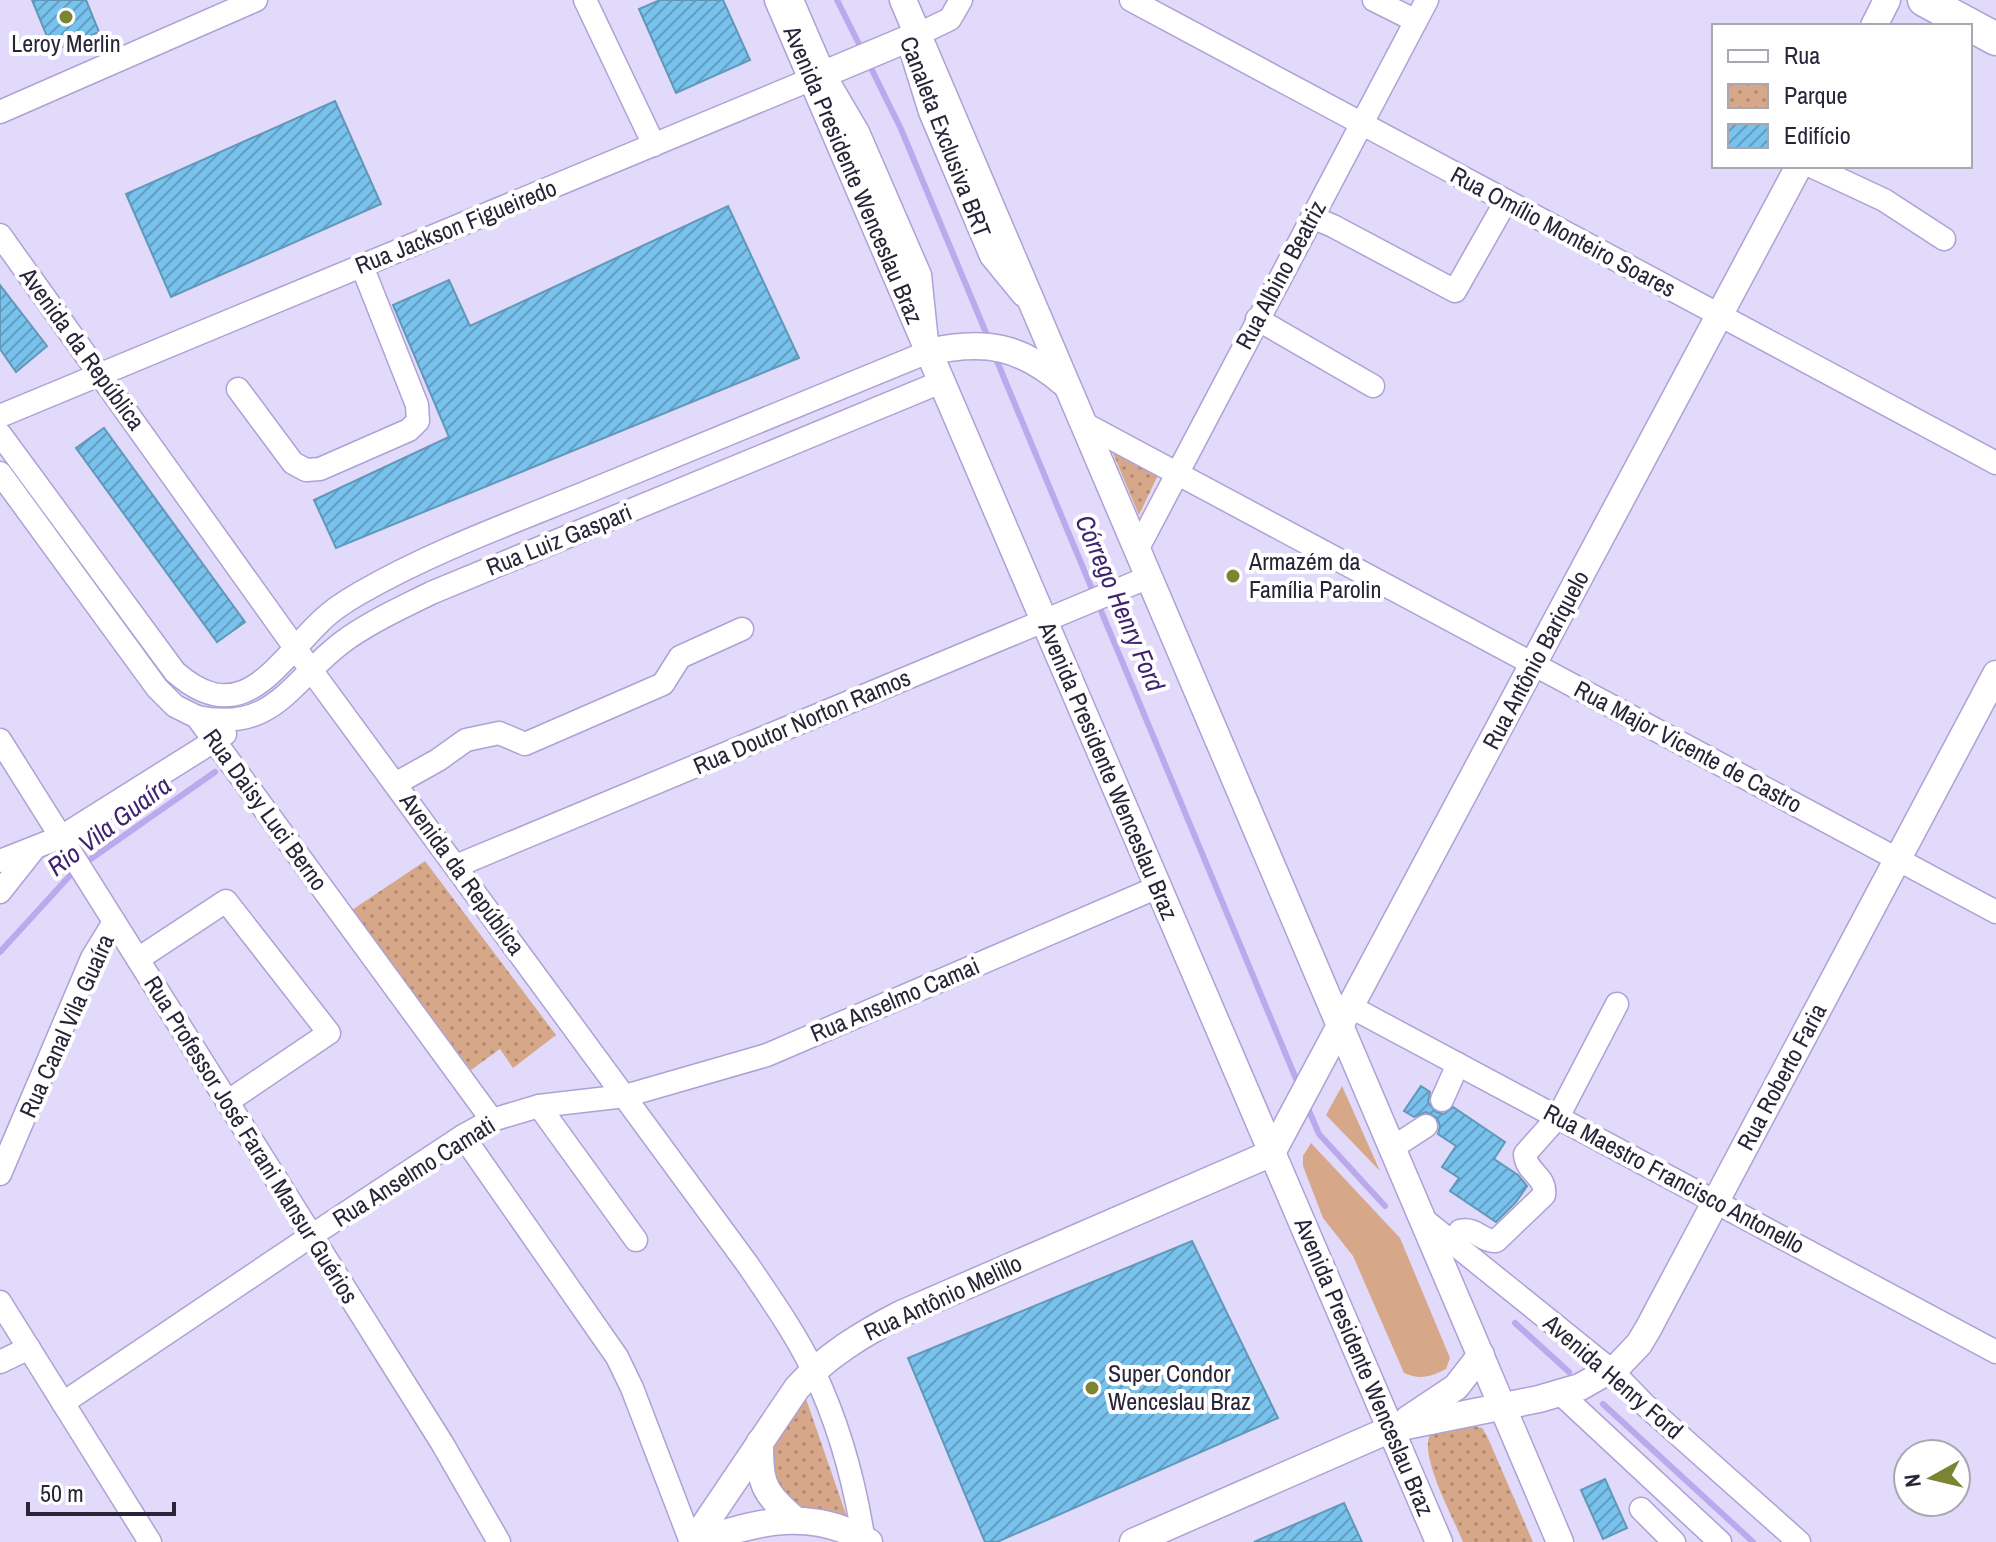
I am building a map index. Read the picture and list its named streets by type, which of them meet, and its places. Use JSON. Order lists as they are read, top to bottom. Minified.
{"streets":{"main road":["Avenida Presidente Wenceslau Braz","Rua Antônio Bariquelo","Rua Roberto Faria","Rua Antônio Melillo"],"street":["Canaleta Exclusiva BRT","Rua Jackson Figueiredo","Rua Omílio Monteiro Soares","Rua Albino Beatriz","Avenida da República","Rua Luiz Gaspari","Rua Doutor Norton Ramos","Rua Major Vicente de Castro","Rua Daisy Luci Berno","Rua Anselmo Camai","Rua Canal Vila Guaíra","Rua Professor José Farani Mansur Guérios","Rua Anselmo Camati","Rua Maestro Francisco Antonello","Avenida Henry Ford"]},"crossings":[["Avenida Presidente Wenceslau Braz","Rua Jackson Figueiredo"],["Avenida Presidente Wenceslau Braz","Rua Luiz Gaspari"],["Avenida Presidente Wenceslau Braz","Rua Antônio Bariquelo"],["Avenida Presidente Wenceslau Braz","Rua Doutor Norton Ramos"],["Avenida Presidente Wenceslau Braz","Rua Anselmo Camai"],["Avenida Presidente Wenceslau Braz","Rua Roberto Faria"],["Avenida Presidente Wenceslau Braz","Rua Antônio Melillo"],["Rua Jackson Figueiredo","Avenida da República"],["Rua Omílio Monteiro Soares","Rua Albino Beatriz"],["Rua Omílio Monteiro Soares","Rua Antônio Bariquelo"],["Rua Albino Beatriz","Rua Major Vicente de Castro"],["Avenida da República","Rua Luiz Gaspari"],["Avenida da República","Rua Doutor Norton Ramos"],["Avenida da República","Rua Anselmo Camai"],["Avenida da República","Rua Anselmo Camati"],["Avenida da República","Rua Antônio Melillo"],["Rua Luiz Gaspari","Rua Daisy Luci Berno"],["Rua Luiz Gaspari","Rua Professor José Farani Mansur Guérios"],["Rua Antônio Bariquelo","Rua Major Vicente de Castro"],["Rua Antônio Bariquelo","Rua Maestro Francisco Antonello"],["Rua Antônio Bariquelo","Rua Antônio Melillo"],["Rua Major Vicente de Castro","Rua Roberto Faria"],["Rua Daisy Luci Berno","Rua Anselmo Camati"],["Rua Anselmo Camai","Rua Anselmo Camati"],["Rua Canal Vila Guaíra","Rua Professor José Farani Mansur Guérios"],["Rua Roberto Faria","Rua Maestro Francisco Antonello"],["Rua Roberto Faria","Avenida Henry Ford"],["Rua Professor José Farani Mansur Guérios","Rua Anselmo Camati"]],"water":["Córrego Henry Ford","Rio Vila Guaíra"],"places":["Leroy Merlin","Armazém da Família Parolin","Super Condor Wenceslau Braz"],"legend":["Rua","Parque","Edifício"],"scale_bar":"50 m","north":"left"}
